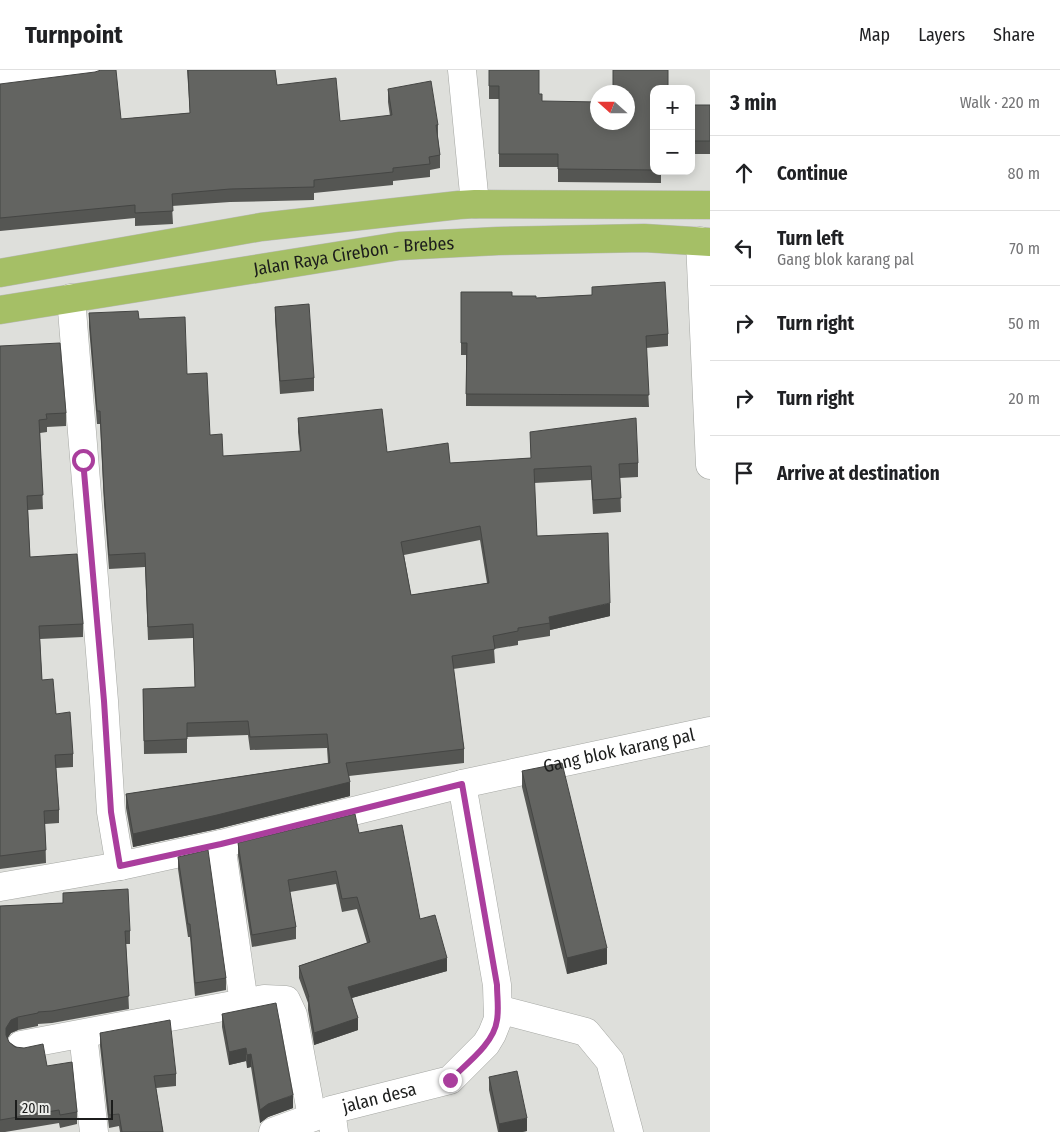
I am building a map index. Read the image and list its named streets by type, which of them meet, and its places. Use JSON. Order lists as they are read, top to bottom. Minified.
{"streets":{"highway":["Jalan Raya Cirebon - Brebes"],"street":["Gang blok karang pal","jalan desa"]},"scale_bar":"20 m","north":"left","page":{"header":"Turnpoint","nav":["Map","Layers","Share"],"heading":["3 min","Walk · 220 m"],"map_buttons":["+","−"],"list":[["Continue","80 m"],["Turn left","Gang blok karang pal","70 m"],["Turn right","50 m"],["Turn right","20 m"],"Arrive at destination"],"scale":"20 m"}}
